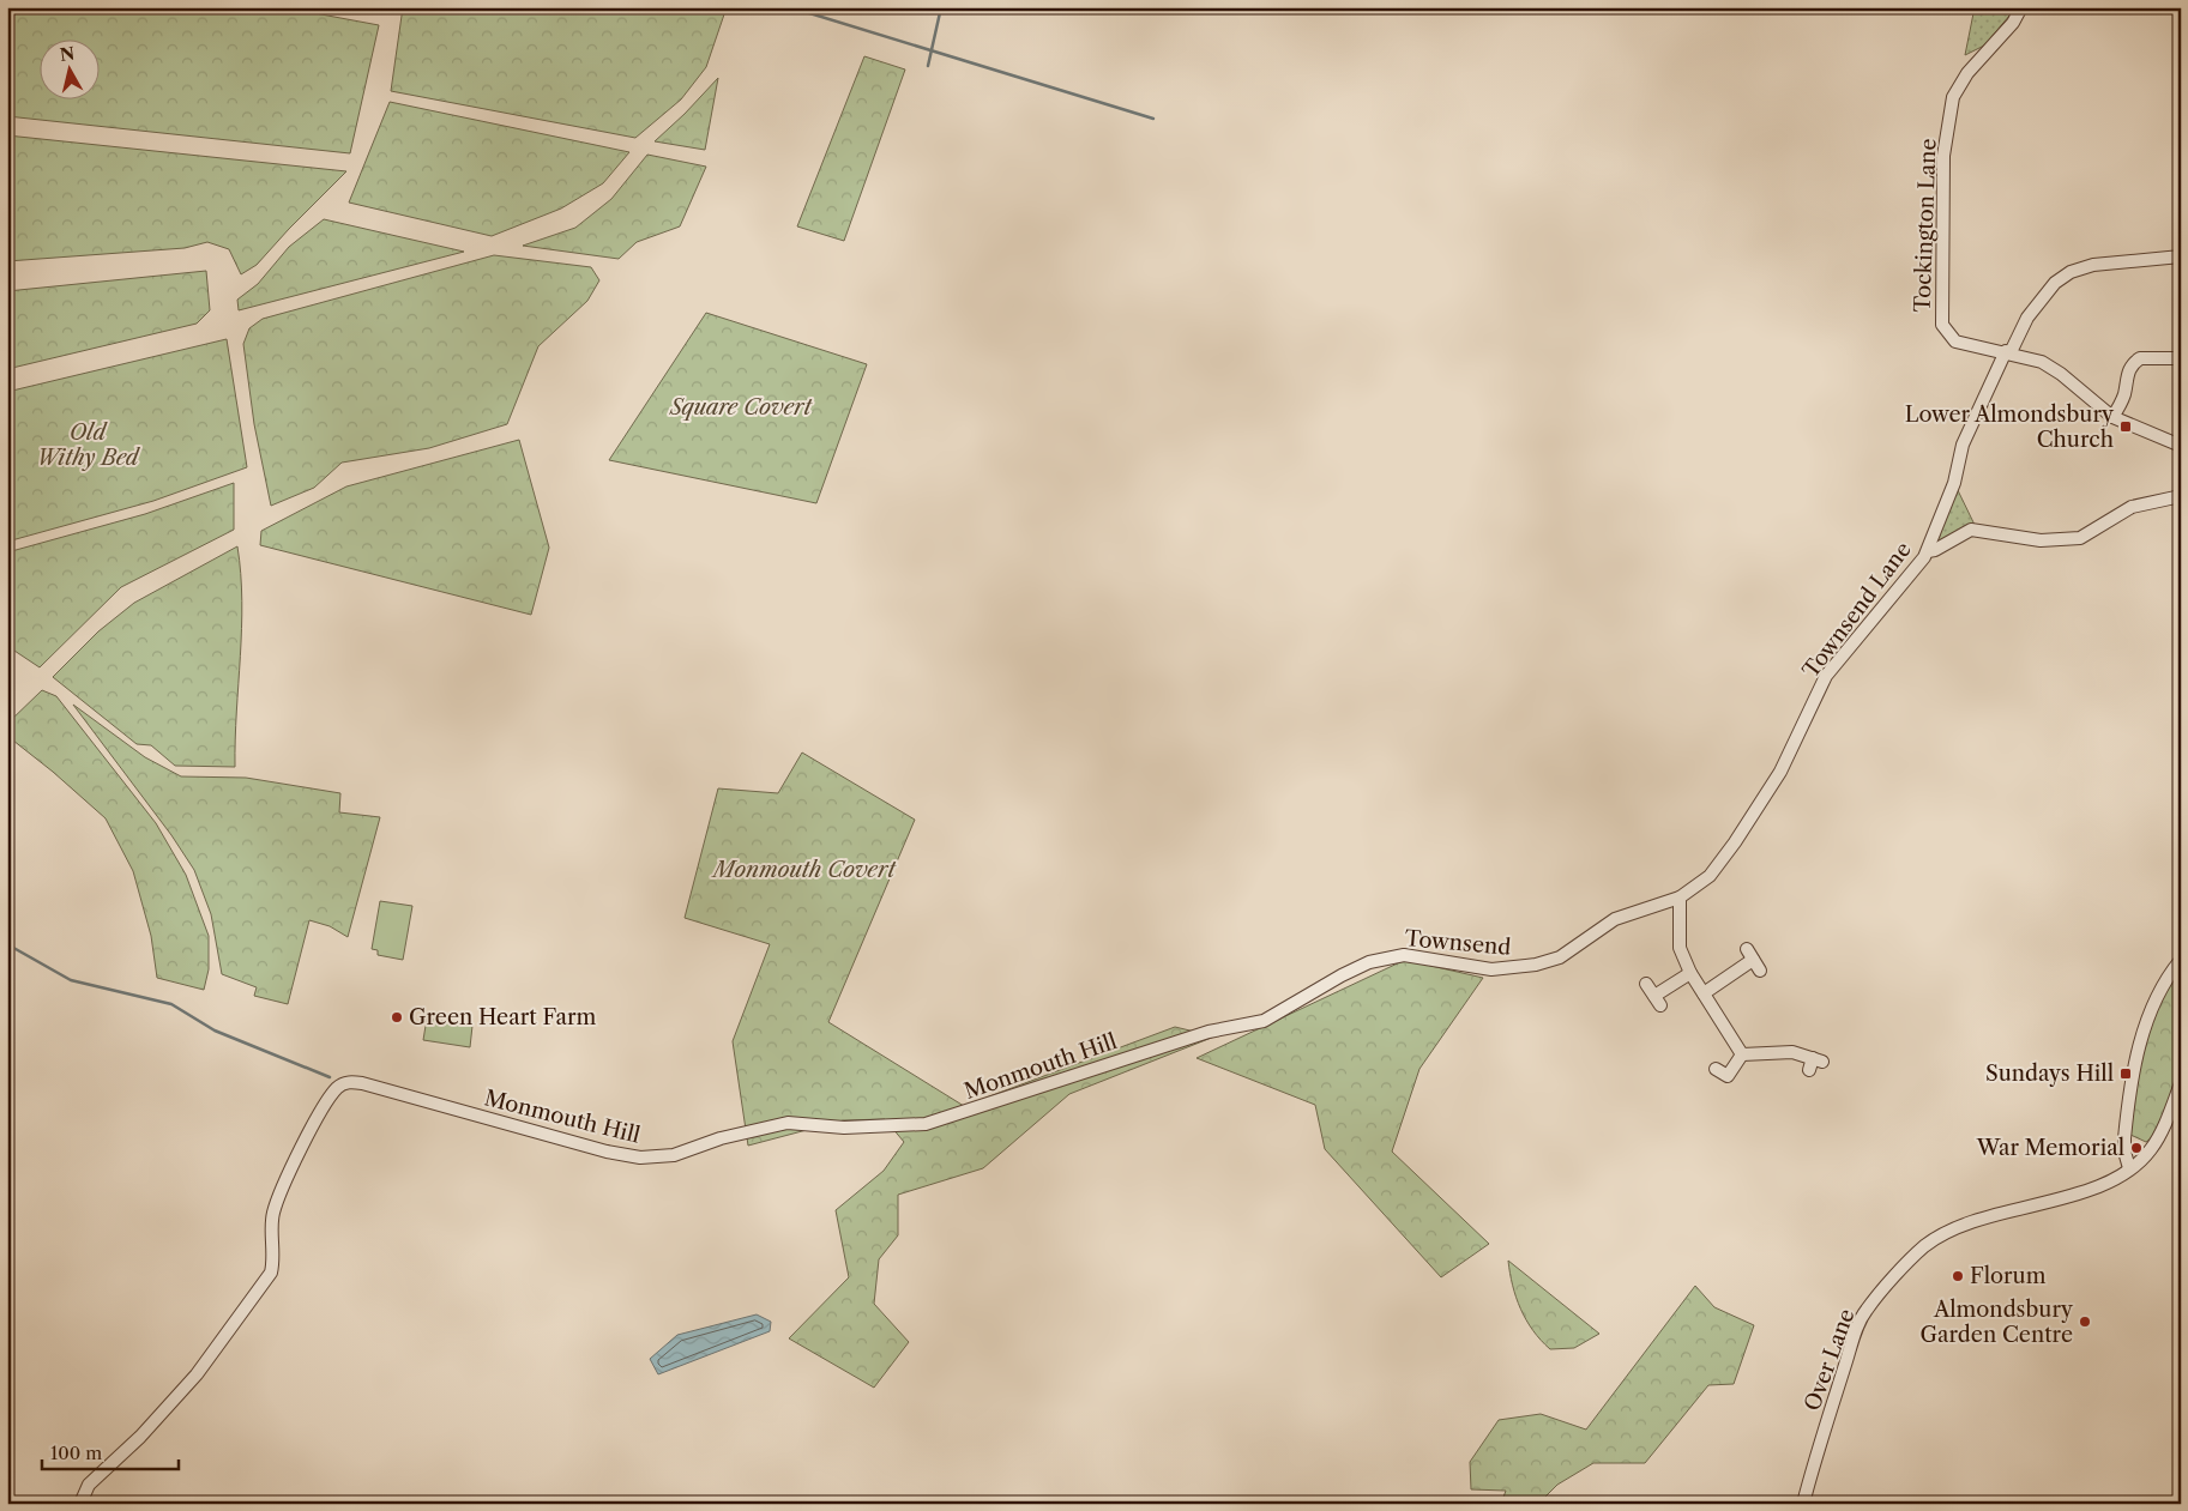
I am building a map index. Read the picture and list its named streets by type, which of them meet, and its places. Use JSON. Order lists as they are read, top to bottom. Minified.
{"streets":{"street":["Tockington Lane","Townsend Lane","Townsend","Monmouth Hill","Over Lane"]},"crossings":[["Tockington Lane","Townsend Lane"],["Townsend Lane","Townsend"],["Townsend","Monmouth Hill"]],"parks":["Square Covert","Old Withy Bed","Monmouth Covert"],"places":{"transit":["Lower Almondsbury Church","Sundays Hill"],"other":["Green Heart Farm","War Memorial","Florum","Almondsbury Garden Centre"]},"scale_bar":"100 m","north":"top"}
